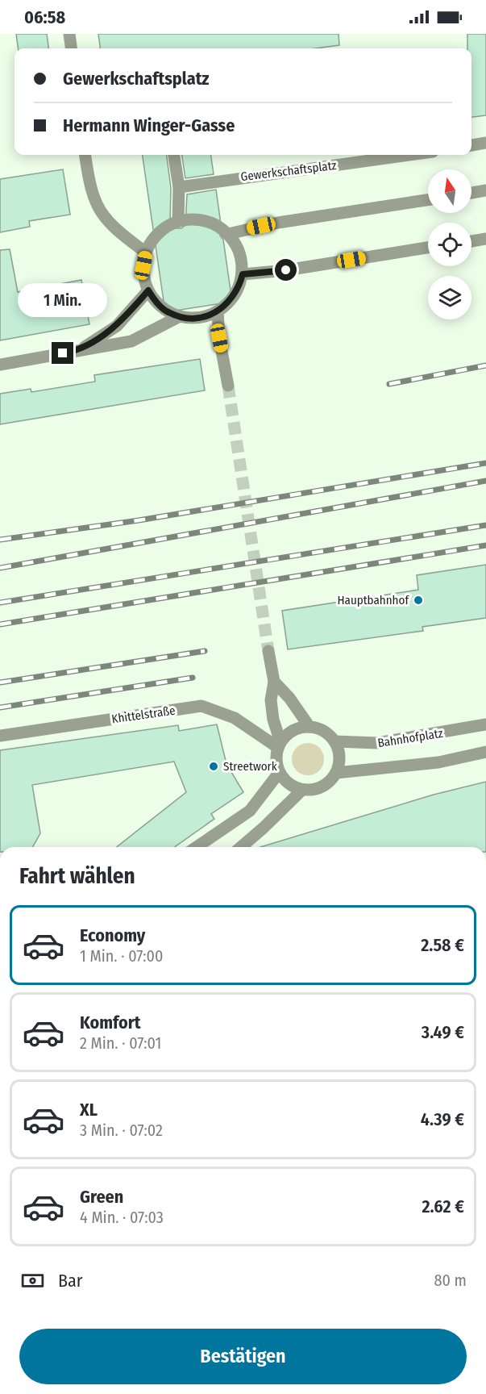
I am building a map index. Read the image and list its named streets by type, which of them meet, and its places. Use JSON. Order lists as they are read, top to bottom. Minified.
{"streets":{"street":["Gewerkschaftsplatz","Khittelstraße","Bahnhofplatz"]},"crossings":[["Khittelstraße","Bahnhofplatz"]],"places":["Hauptbahnhof","Streetwork"],"north":"top","page":{"status":"06:58","banner":["Gewerkschaftsplatz","Hermann Winger-Gasse"],"bubble":"1 Min.","heading":"Fahrt wählen","list":[{"name":"Economy","note":"1 Min. · 07:00","value":"2.58 €"},{"name":"Komfort","note":"2 Min. · 07:01","value":"3.49 €"},{"name":"XL","note":"3 Min. · 07:02","value":"4.39 €"},{"name":"Green","note":"4 Min. · 07:03","value":"2.62 €"}],"pay":["Bar","80 m"],"buttons":"Bestätigen"}}
